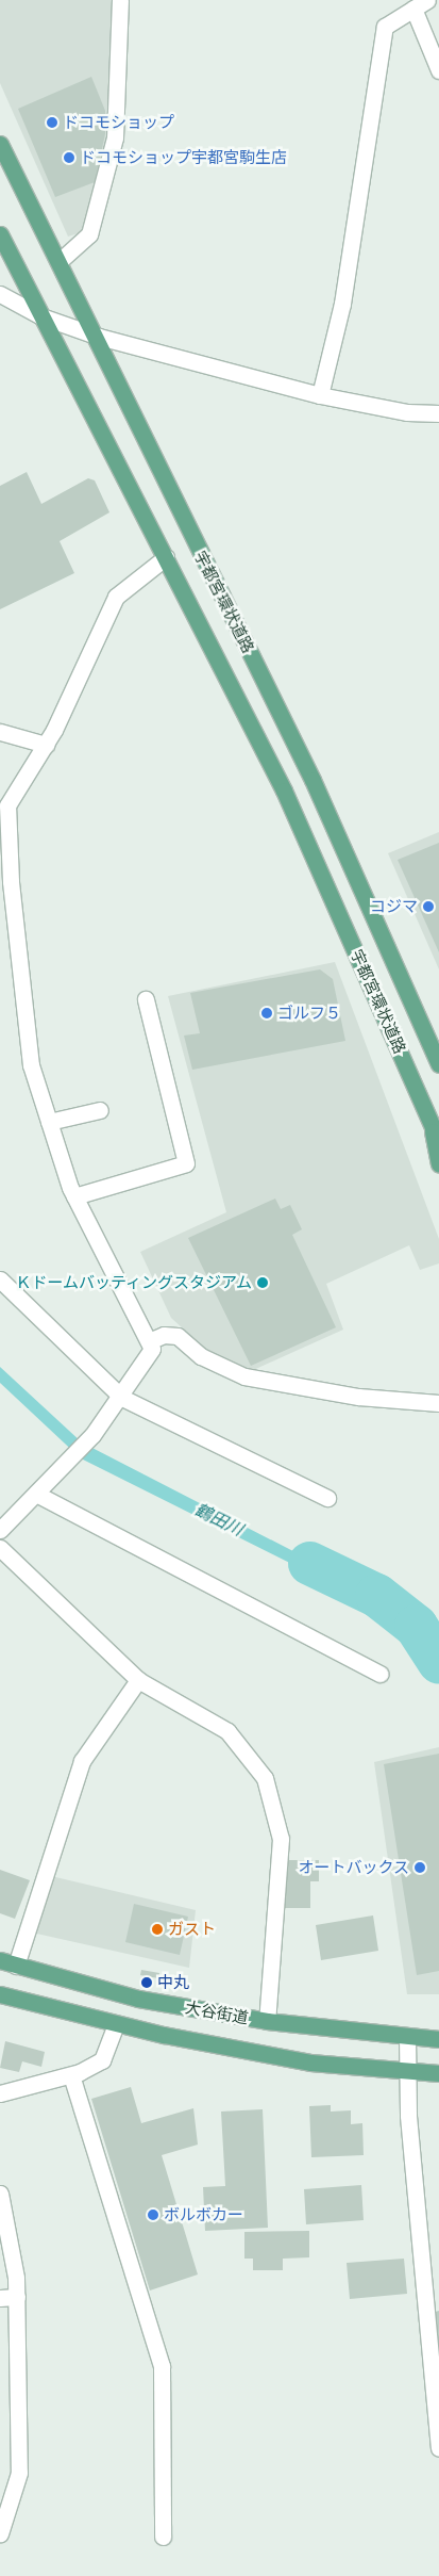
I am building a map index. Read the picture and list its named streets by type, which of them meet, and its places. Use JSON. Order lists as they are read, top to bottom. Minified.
{"streets":{"main road":["宇都宮環状道路","大谷街道"]},"water":["鶴田川"],"places":["ドコモショップ","ドコモショップ宇都宮駒生店","コジマ","ゴルフ５","Ｋドームバッティングスタジアム","オートバックス","ガスト","中丸","ボルボカー"]}
